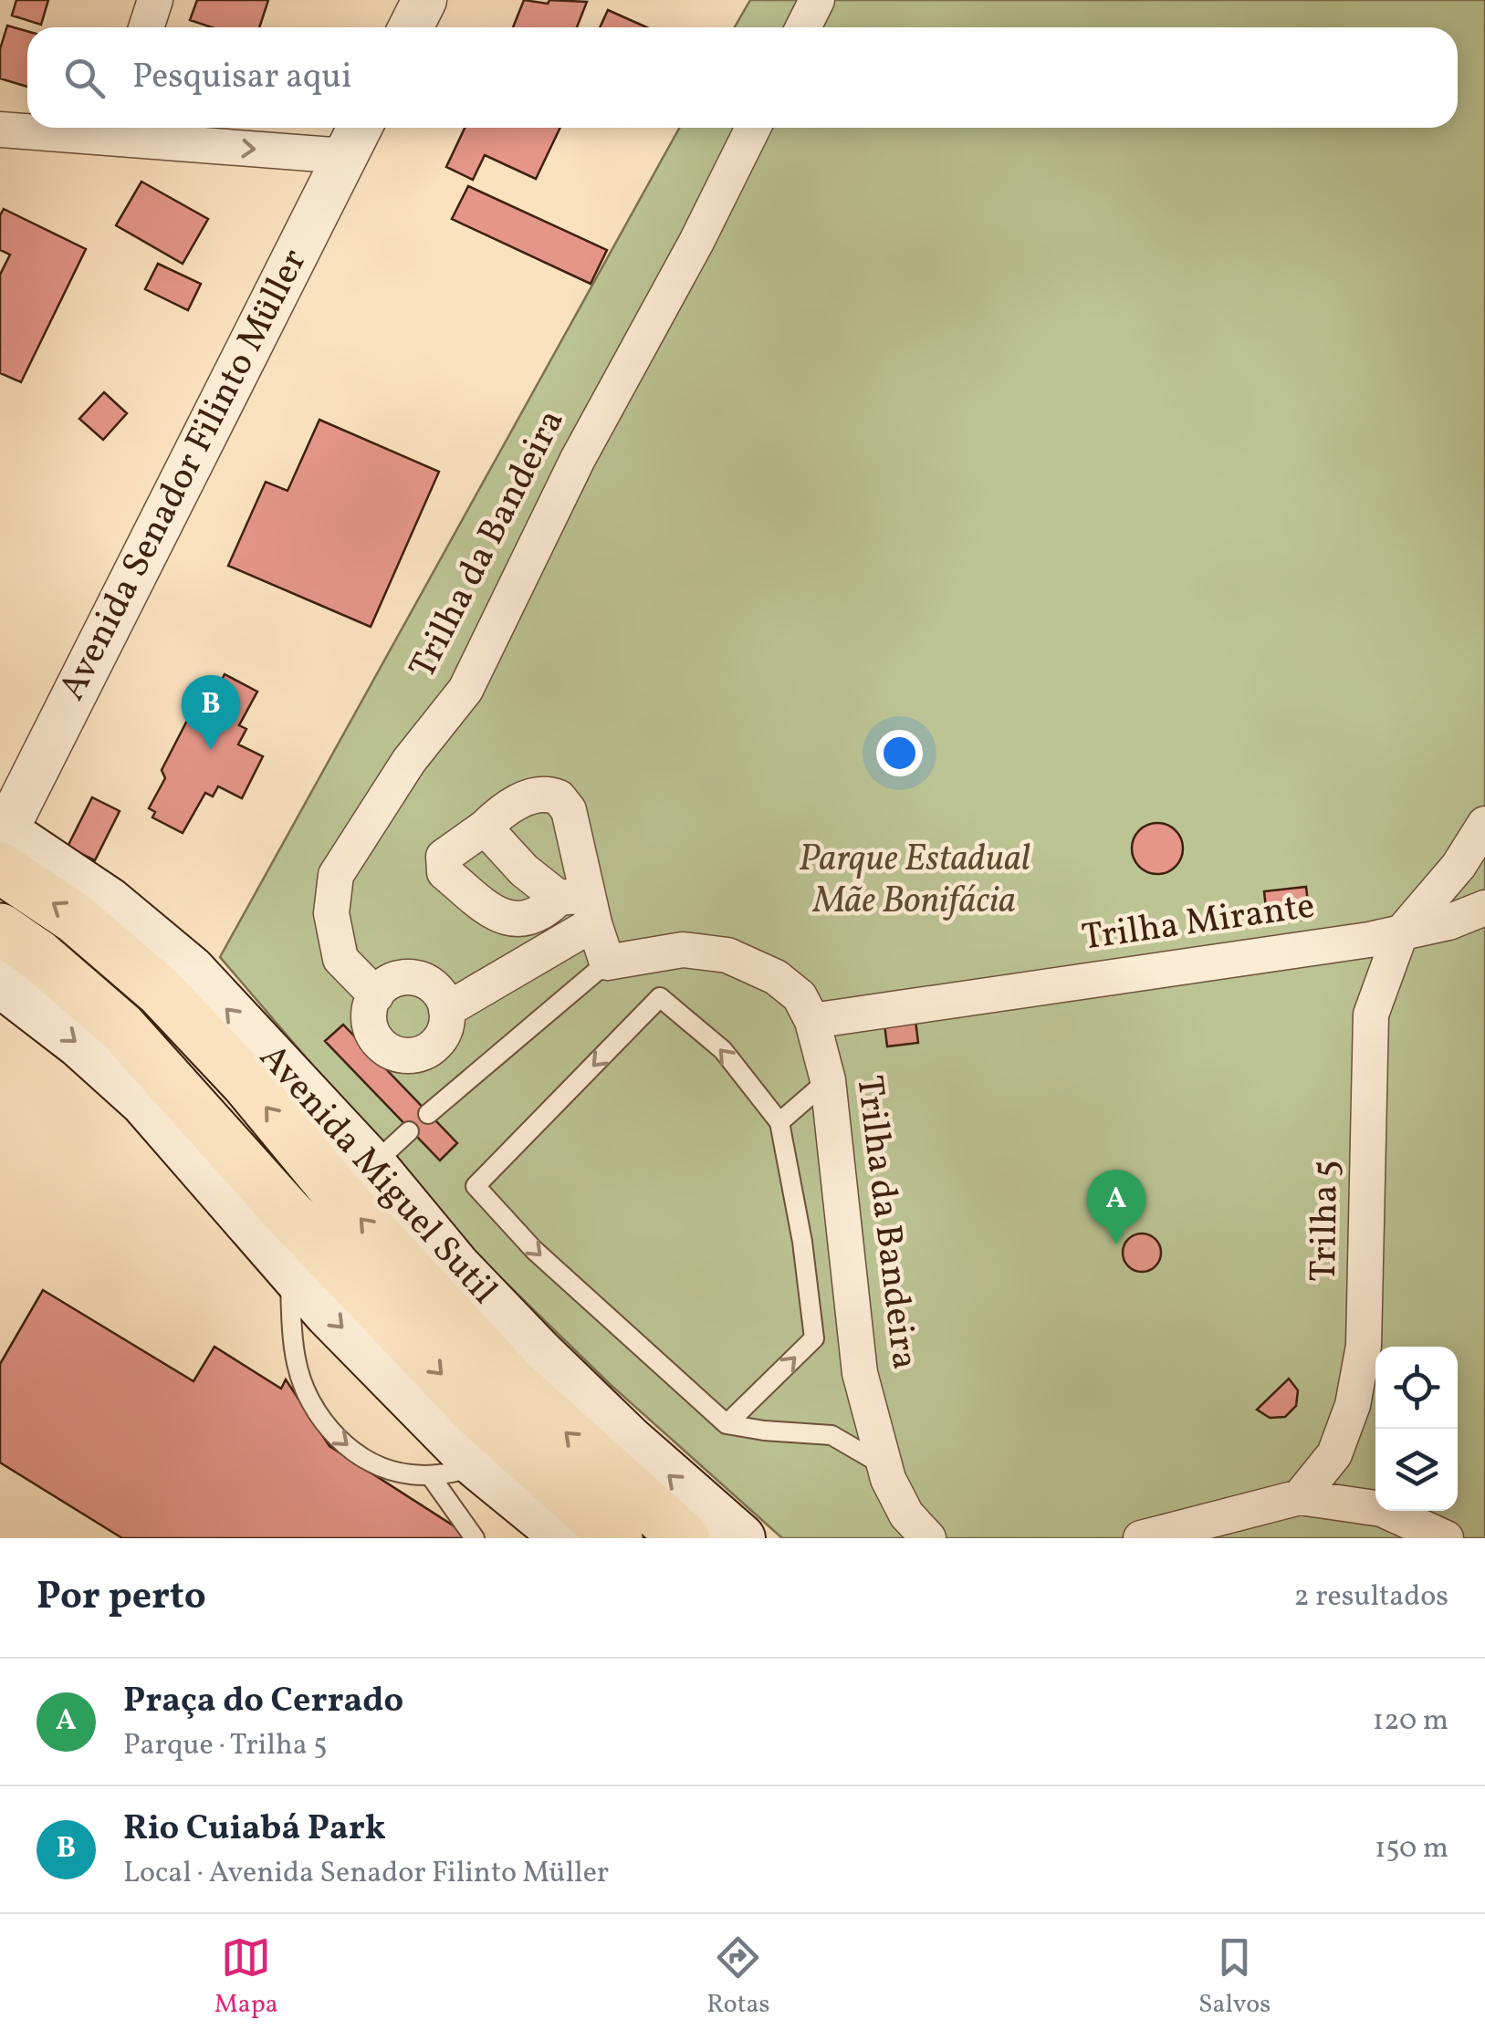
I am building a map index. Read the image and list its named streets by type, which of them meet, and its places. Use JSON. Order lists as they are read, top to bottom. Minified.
{"streets":{"main road":["Avenida Miguel Sutil"],"street":["Avenida Senador Filinto Müller","Trilha da Bandeira","Trilha Mirante","Trilha 5"]},"crossings":[["Trilha da Bandeira","Trilha Mirante"],["Trilha Mirante","Trilha 5"]],"parks":["Parque Estadual Mãe Bonifácia"],"page":{"search":"Pesquisar aqui","pins":["B","A"],"heading":["Por perto","2 resultados"],"list":[{"mark":"A","name":"Praça do Cerrado","note":"Parque · Trilha 5","value":"120 m"},{"mark":"B","name":"Rio Cuiabá Park","note":"Local · Avenida Senador Filinto Müller","value":"150 m"}],"nav":["Mapa","Rotas","Salvos"]}}
